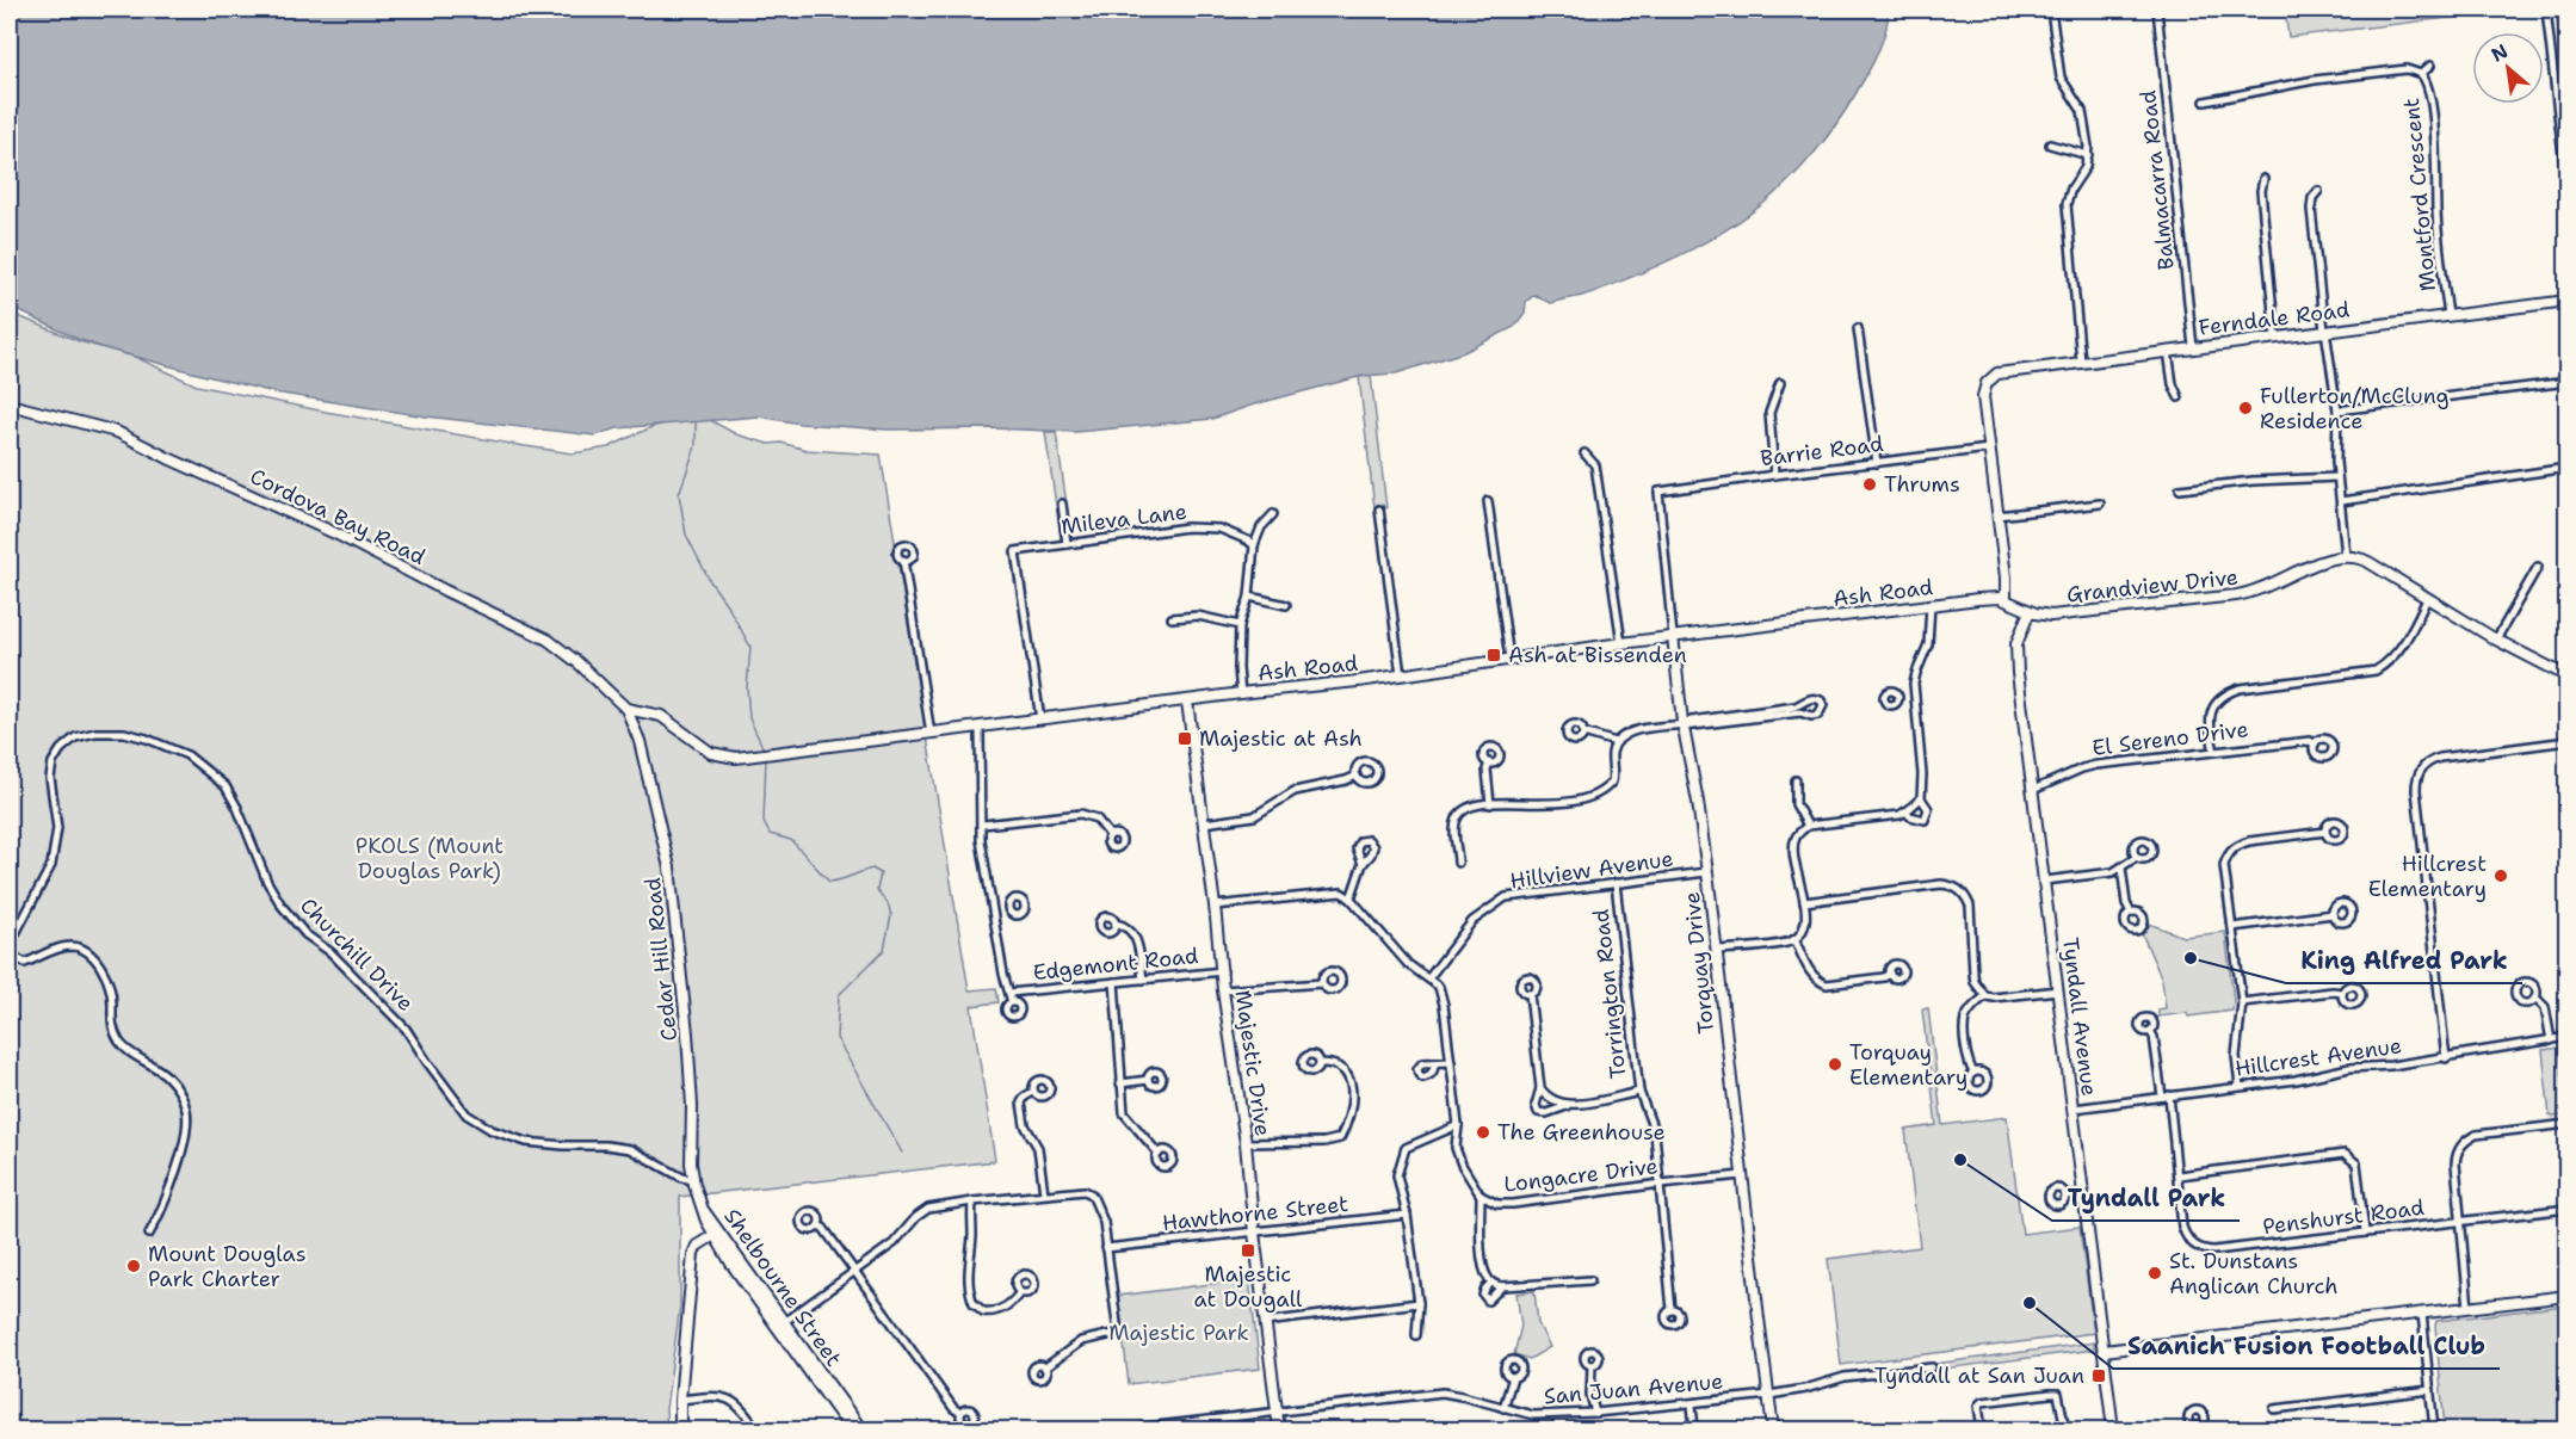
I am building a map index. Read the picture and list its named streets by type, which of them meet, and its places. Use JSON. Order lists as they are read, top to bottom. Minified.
{"streets":{"street":["Balmacarra Road","Montford Crescent","Ferndale Road","Barrie Road","Cordova Bay Road","Mileva Lane","Grandview Drive","Ash Road","El Sereno Drive","Hillview Avenue","Churchill Drive","Cedar Hill Road","Torquay Drive","Edgemont Road","Torrington Road","Tyndall Avenue","Hillcrest Avenue","Majestic Drive","Longacre Drive","Hawthorne Street","Penshurst Road","Shelbourne Street","San Juan Avenue"]},"crossings":[["Balmacarra Road","Ferndale Road"],["Montford Crescent","Ferndale Road"],["Ferndale Road","Barrie Road"],["Barrie Road","Torquay Drive"],["Cordova Bay Road","Ash Road"],["Cordova Bay Road","Cedar Hill Road"],["Mileva Lane","Ash Road"],["Grandview Drive","Ash Road"],["Grandview Drive","Tyndall Avenue"],["Ash Road","Cedar Hill Road"],["Ash Road","Torquay Drive"],["Ash Road","Edgemont Road"],["Ash Road","Majestic Drive"],["El Sereno Drive","Tyndall Avenue"],["Hillview Avenue","Torquay Drive"],["Hillview Avenue","Torrington Road"],["Hillview Avenue","Longacre Drive"],["Churchill Drive","Cedar Hill Road"],["Cedar Hill Road","Shelbourne Street"],["Torquay Drive","Longacre Drive"],["Torquay Drive","San Juan Avenue"],["Edgemont Road","Majestic Drive"],["Torrington Road","Longacre Drive"],["Tyndall Avenue","Hillcrest Avenue"],["Hillcrest Avenue","Penshurst Road"],["Majestic Drive","Hawthorne Street"],["Majestic Drive","San Juan Avenue"]],"parks":["PKOLS (Mount Douglas Park)","Majestic Park"],"places":{"other":["Fullerton/McClung Residence","Thrums","Hillcrest Elementary","King Alfred Park","Torquay Elementary","The Greenhouse","Tyndall Park","Mount Douglas Park Charter","St. Dunstans Anglican Church","Saanich Fusion Football Club"],"transit":["Ash at Bissenden","Majestic at Ash","Majestic at Dougall","Tyndall at San Juan"]},"north":"top left"}
